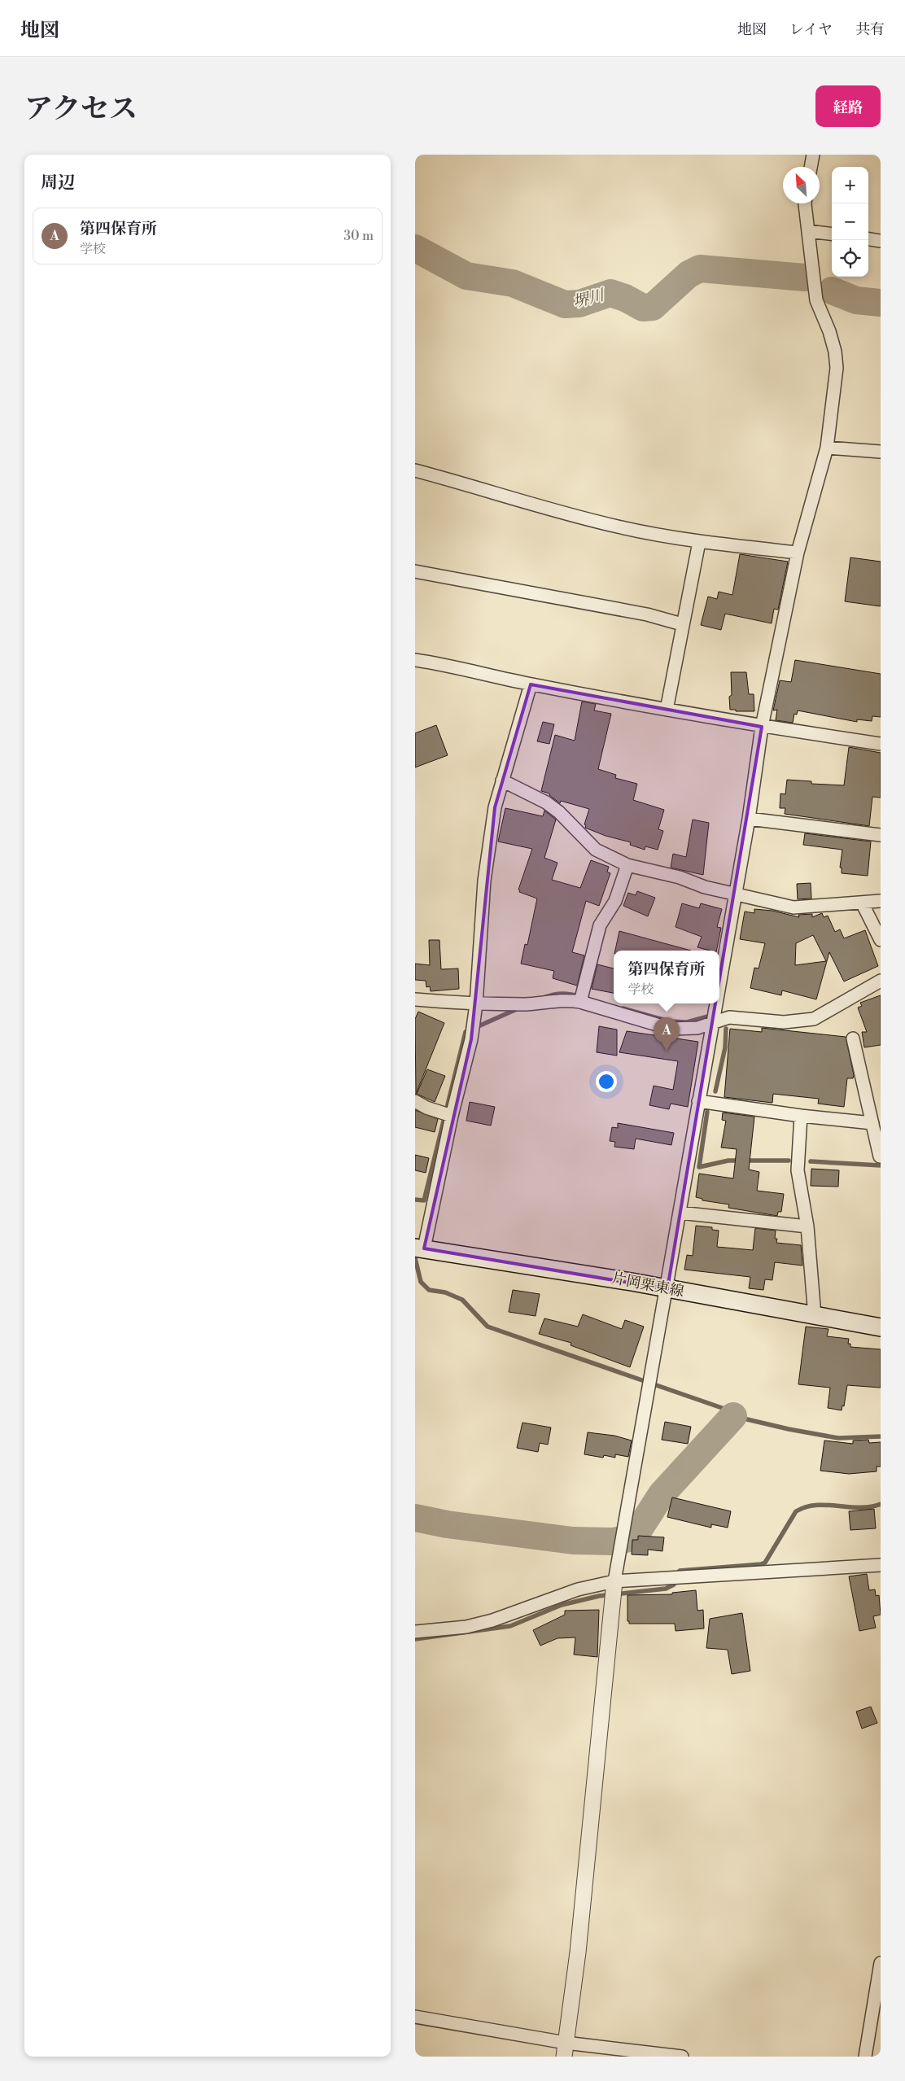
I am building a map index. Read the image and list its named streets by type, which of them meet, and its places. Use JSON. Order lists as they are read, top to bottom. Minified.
{"streets":{"main road":["片岡栗東線"]},"water":["堺川"],"north":"top left","page":{"header":"地図","nav":["地図","レイヤ","共有"],"title":"アクセス","buttons":"経路","heading":"周辺","map_buttons":["+","−"],"list":[{"mark":"A","name":"第四保育所","note":"学校","value":"30 m"}],"popup":["第四保育所","学校"],"pins":"A"}}
